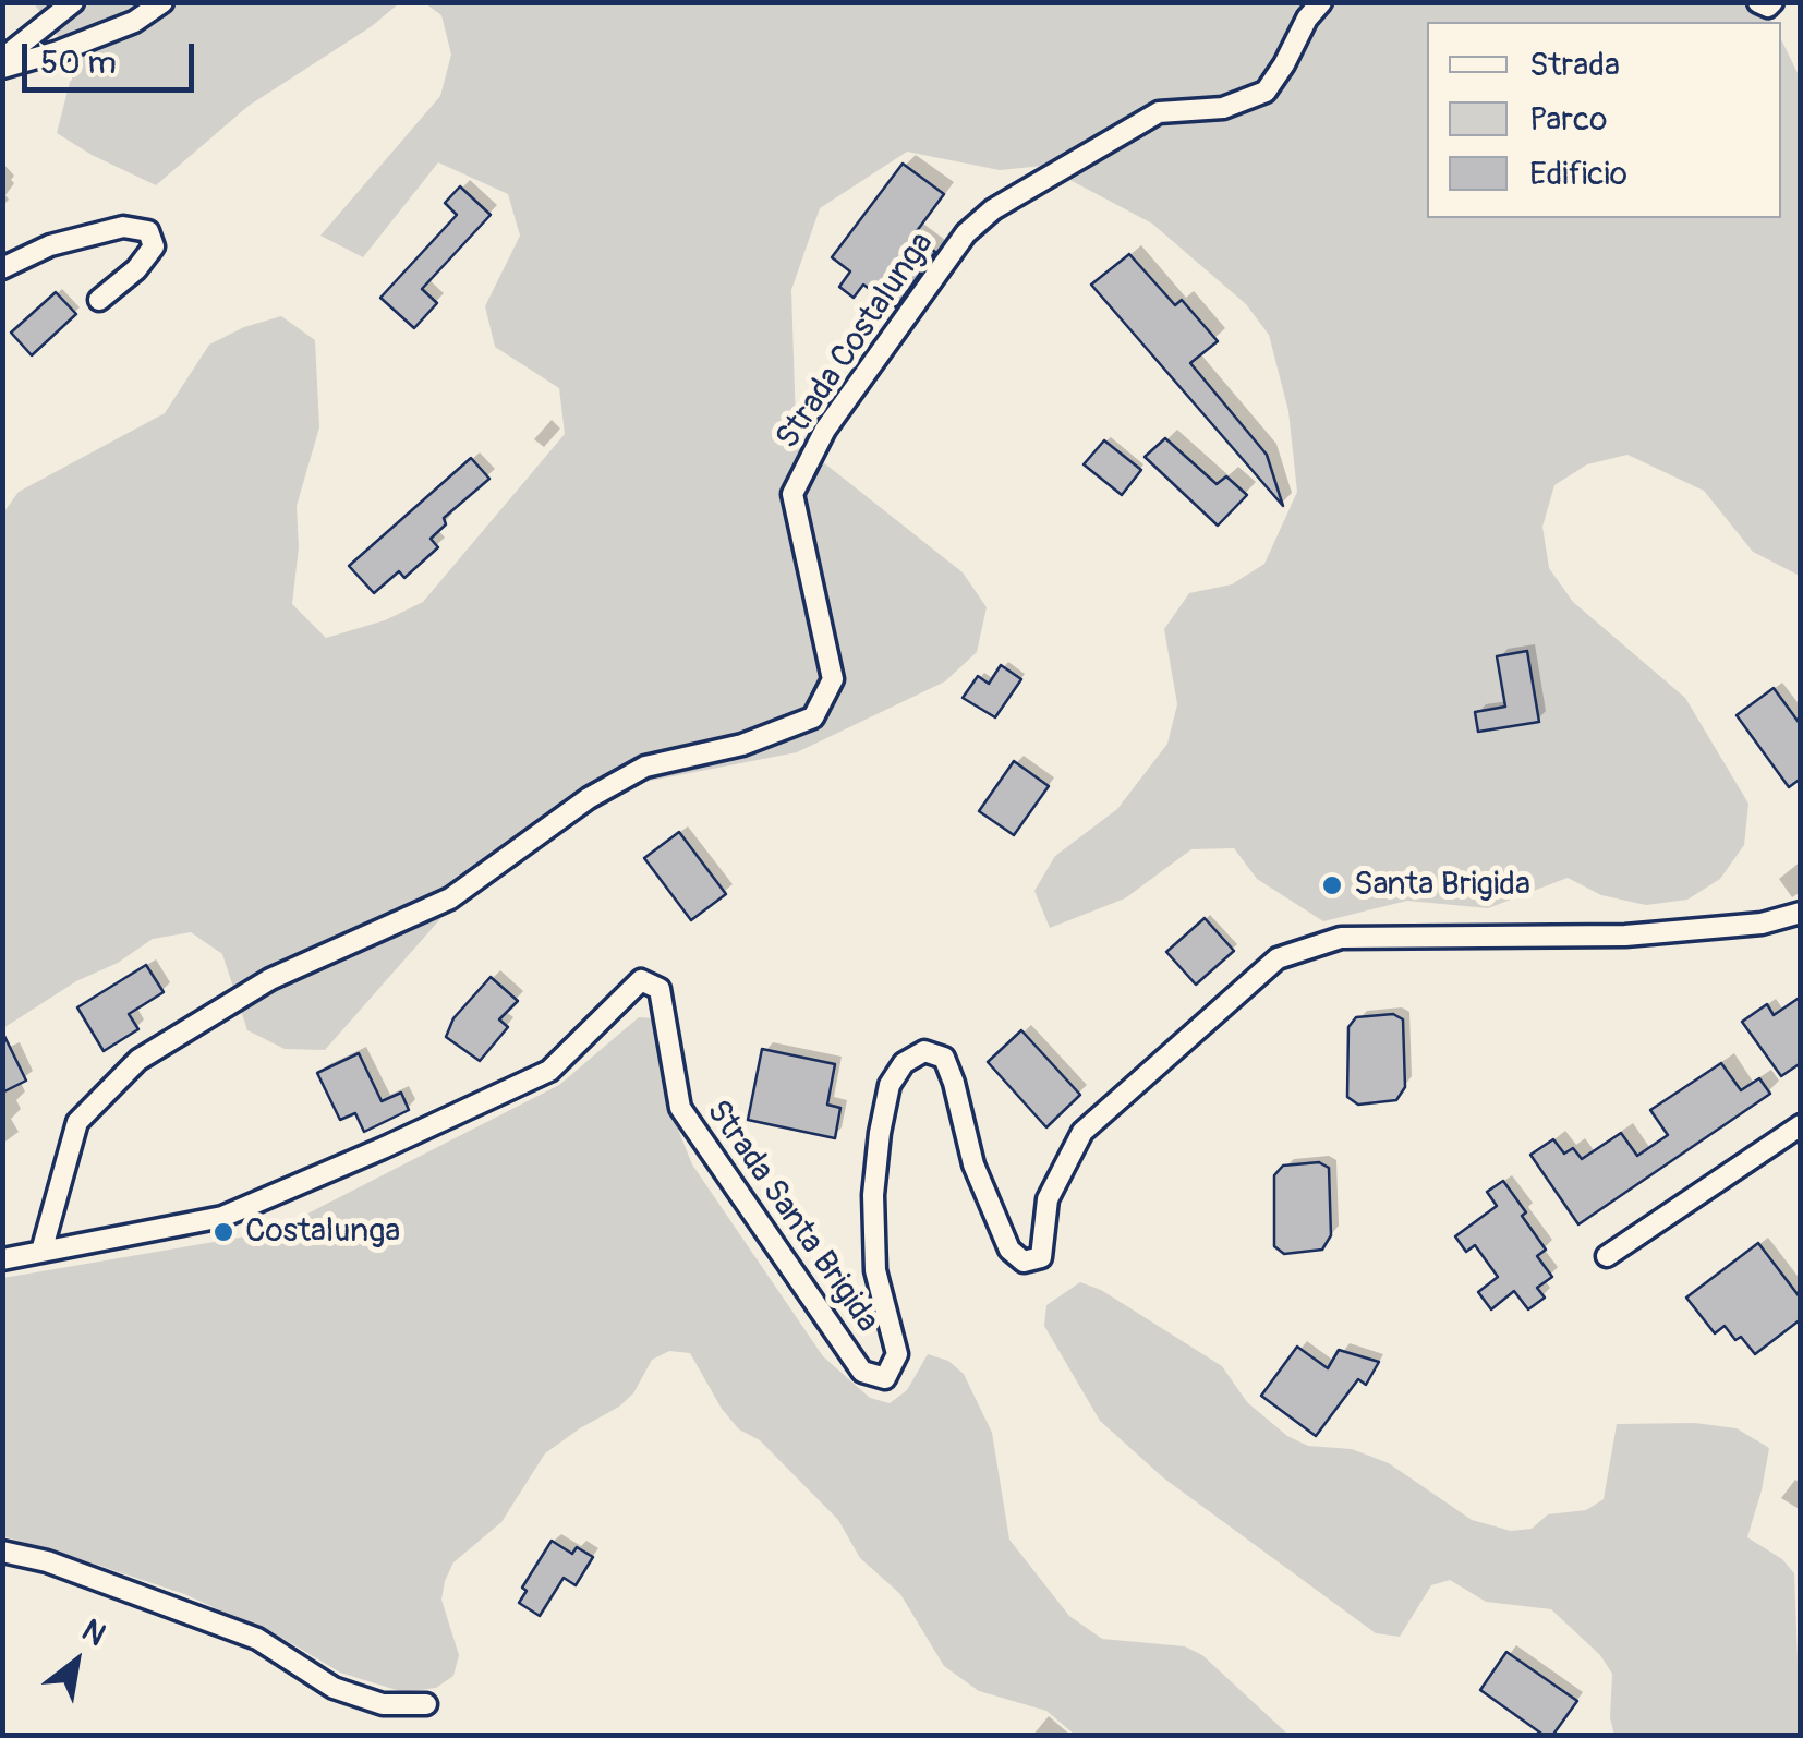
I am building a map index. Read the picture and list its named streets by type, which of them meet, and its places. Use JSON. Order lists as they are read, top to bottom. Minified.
{"streets":{"street":["Strada Costalunga","Strada Santa Brigida"]},"crossings":[["Strada Costalunga","Strada Santa Brigida"]],"places":["Santa Brigida","Costalunga"],"legend":["Strada","Parco","Edificio"],"scale_bar":"50 m","north":"top right"}
